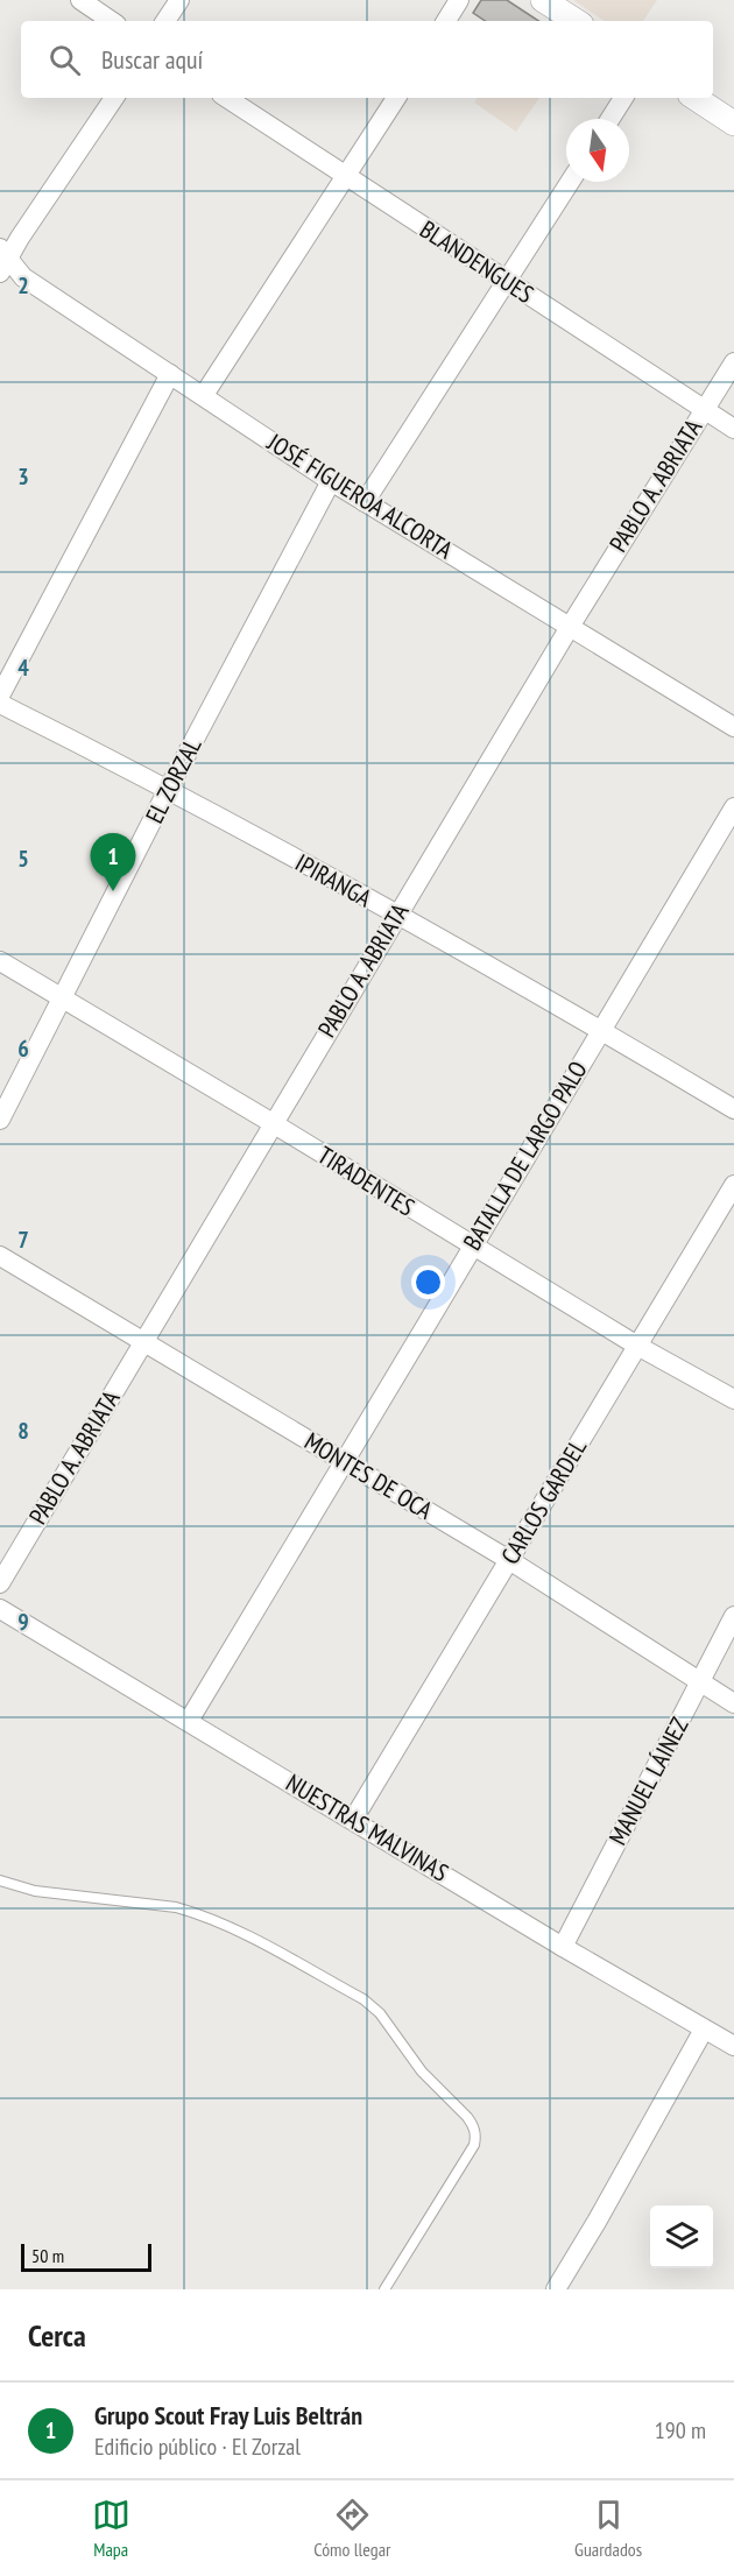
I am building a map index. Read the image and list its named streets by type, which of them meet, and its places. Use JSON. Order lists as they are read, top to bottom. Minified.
{"streets":{"street":["BLANDENGUES","PABLO A. ABRIATA","JOSÉ FIGUEROA ALCORTA","EL ZORZAL","IPIRANGA","BATALLA DE LARGO PALO","TIRADENTES","MONTES DE OCA","CARLOS GARDEL","MANUEL LÁINEZ","NUESTRAS MALVINAS"]},"crossings":[["BLANDENGUES","PABLO A. ABRIATA"],["PABLO A. ABRIATA","JOSÉ FIGUEROA ALCORTA"],["PABLO A. ABRIATA","IPIRANGA"],["PABLO A. ABRIATA","TIRADENTES"],["PABLO A. ABRIATA","MONTES DE OCA"],["JOSÉ FIGUEROA ALCORTA","EL ZORZAL"],["EL ZORZAL","IPIRANGA"],["EL ZORZAL","TIRADENTES"],["IPIRANGA","BATALLA DE LARGO PALO"],["BATALLA DE LARGO PALO","TIRADENTES"],["BATALLA DE LARGO PALO","MONTES DE OCA"],["BATALLA DE LARGO PALO","NUESTRAS MALVINAS"],["TIRADENTES","CARLOS GARDEL"],["MONTES DE OCA","CARLOS GARDEL"],["MONTES DE OCA","MANUEL LÁINEZ"],["CARLOS GARDEL","NUESTRAS MALVINAS"],["MANUEL LÁINEZ","NUESTRAS MALVINAS"]],"scale_bar":"50 m","north":"bottom","page":{"search":"Buscar aquí","pins":"1","scale":"50 m","heading":"Cerca","list":[{"mark":"1","name":"Grupo Scout Fray Luis Beltrán","note":"Edificio público · El Zorzal","value":"190 m"}],"nav":["Mapa","Cómo llegar","Guardados"]},"grid":{"rows":["2","3","4","5","6","7","8","9"]}}
